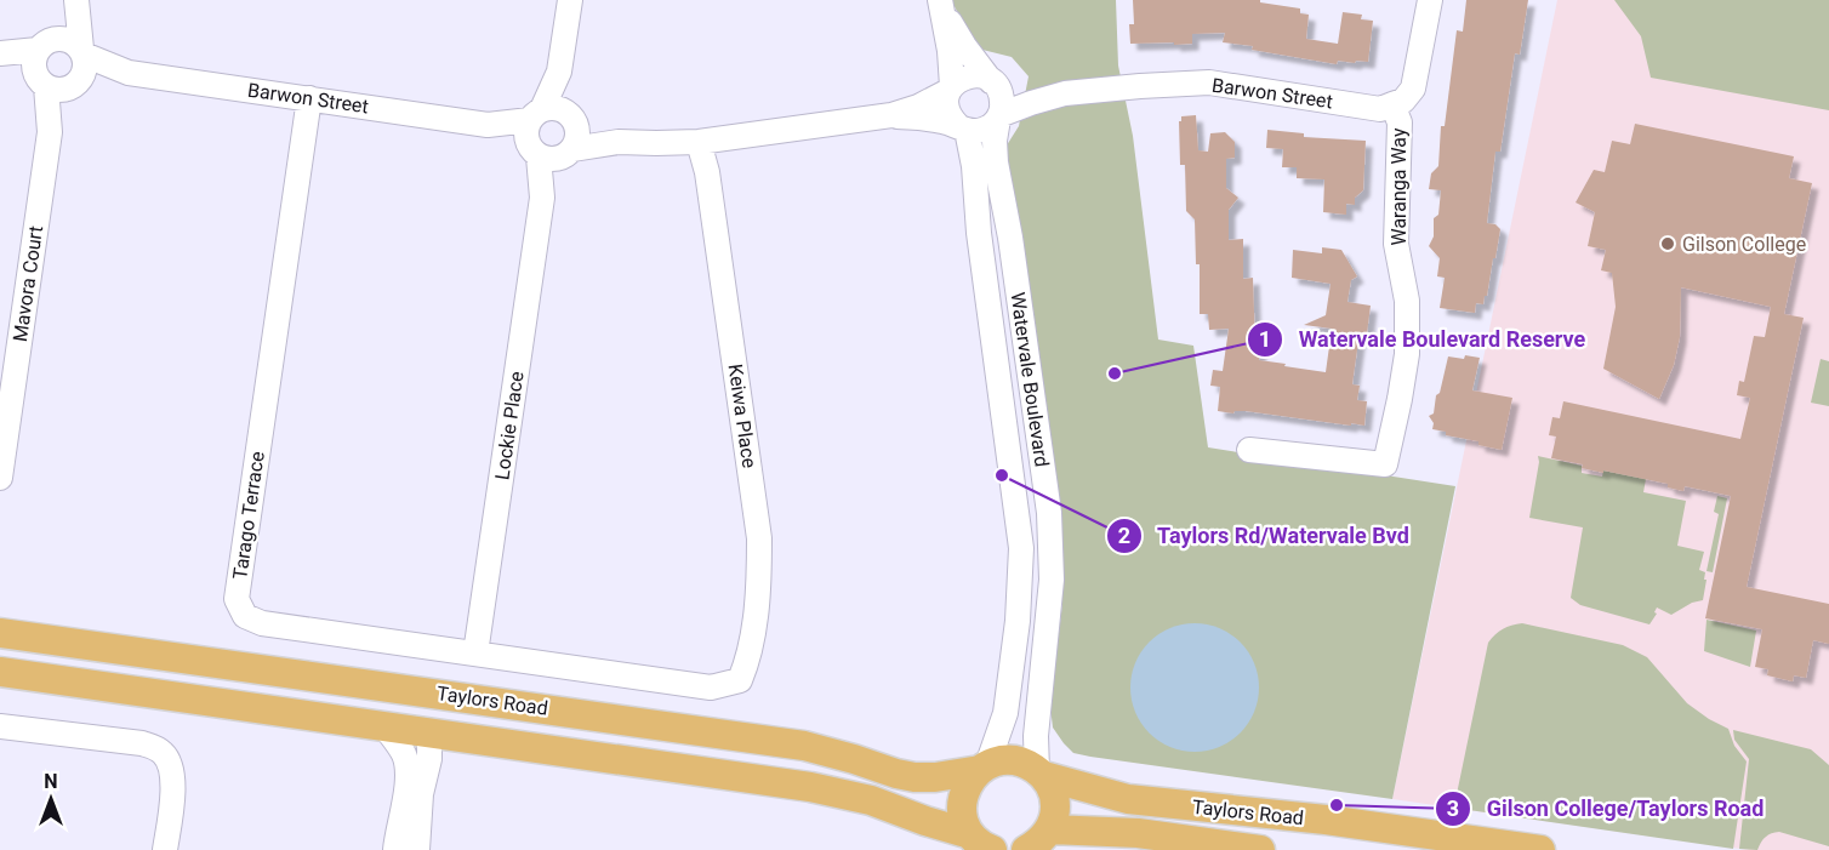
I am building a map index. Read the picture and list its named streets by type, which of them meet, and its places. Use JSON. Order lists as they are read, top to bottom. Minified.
{"streets":{"main road":["Taylors Road"],"street":["Barwon Street","Waranga Way","Mavora Court","Watervale Boulevard","Keiwa Place","Lockie Place","Tarago Terrace"]},"crossings":[["Barwon Street","Waranga Way"],["Barwon Street","Mavora Court"],["Barwon Street","Watervale Boulevard"],["Barwon Street","Keiwa Place"],["Barwon Street","Lockie Place"],["Barwon Street","Tarago Terrace"],["Watervale Boulevard","Taylors Road"],["Keiwa Place","Tarago Terrace"],["Lockie Place","Tarago Terrace"]],"places":["Gilson College","Watervale Boulevard Reserve","Taylors Rd/Watervale Bvd","Gilson College/Taylors Road"],"north":"top"}
